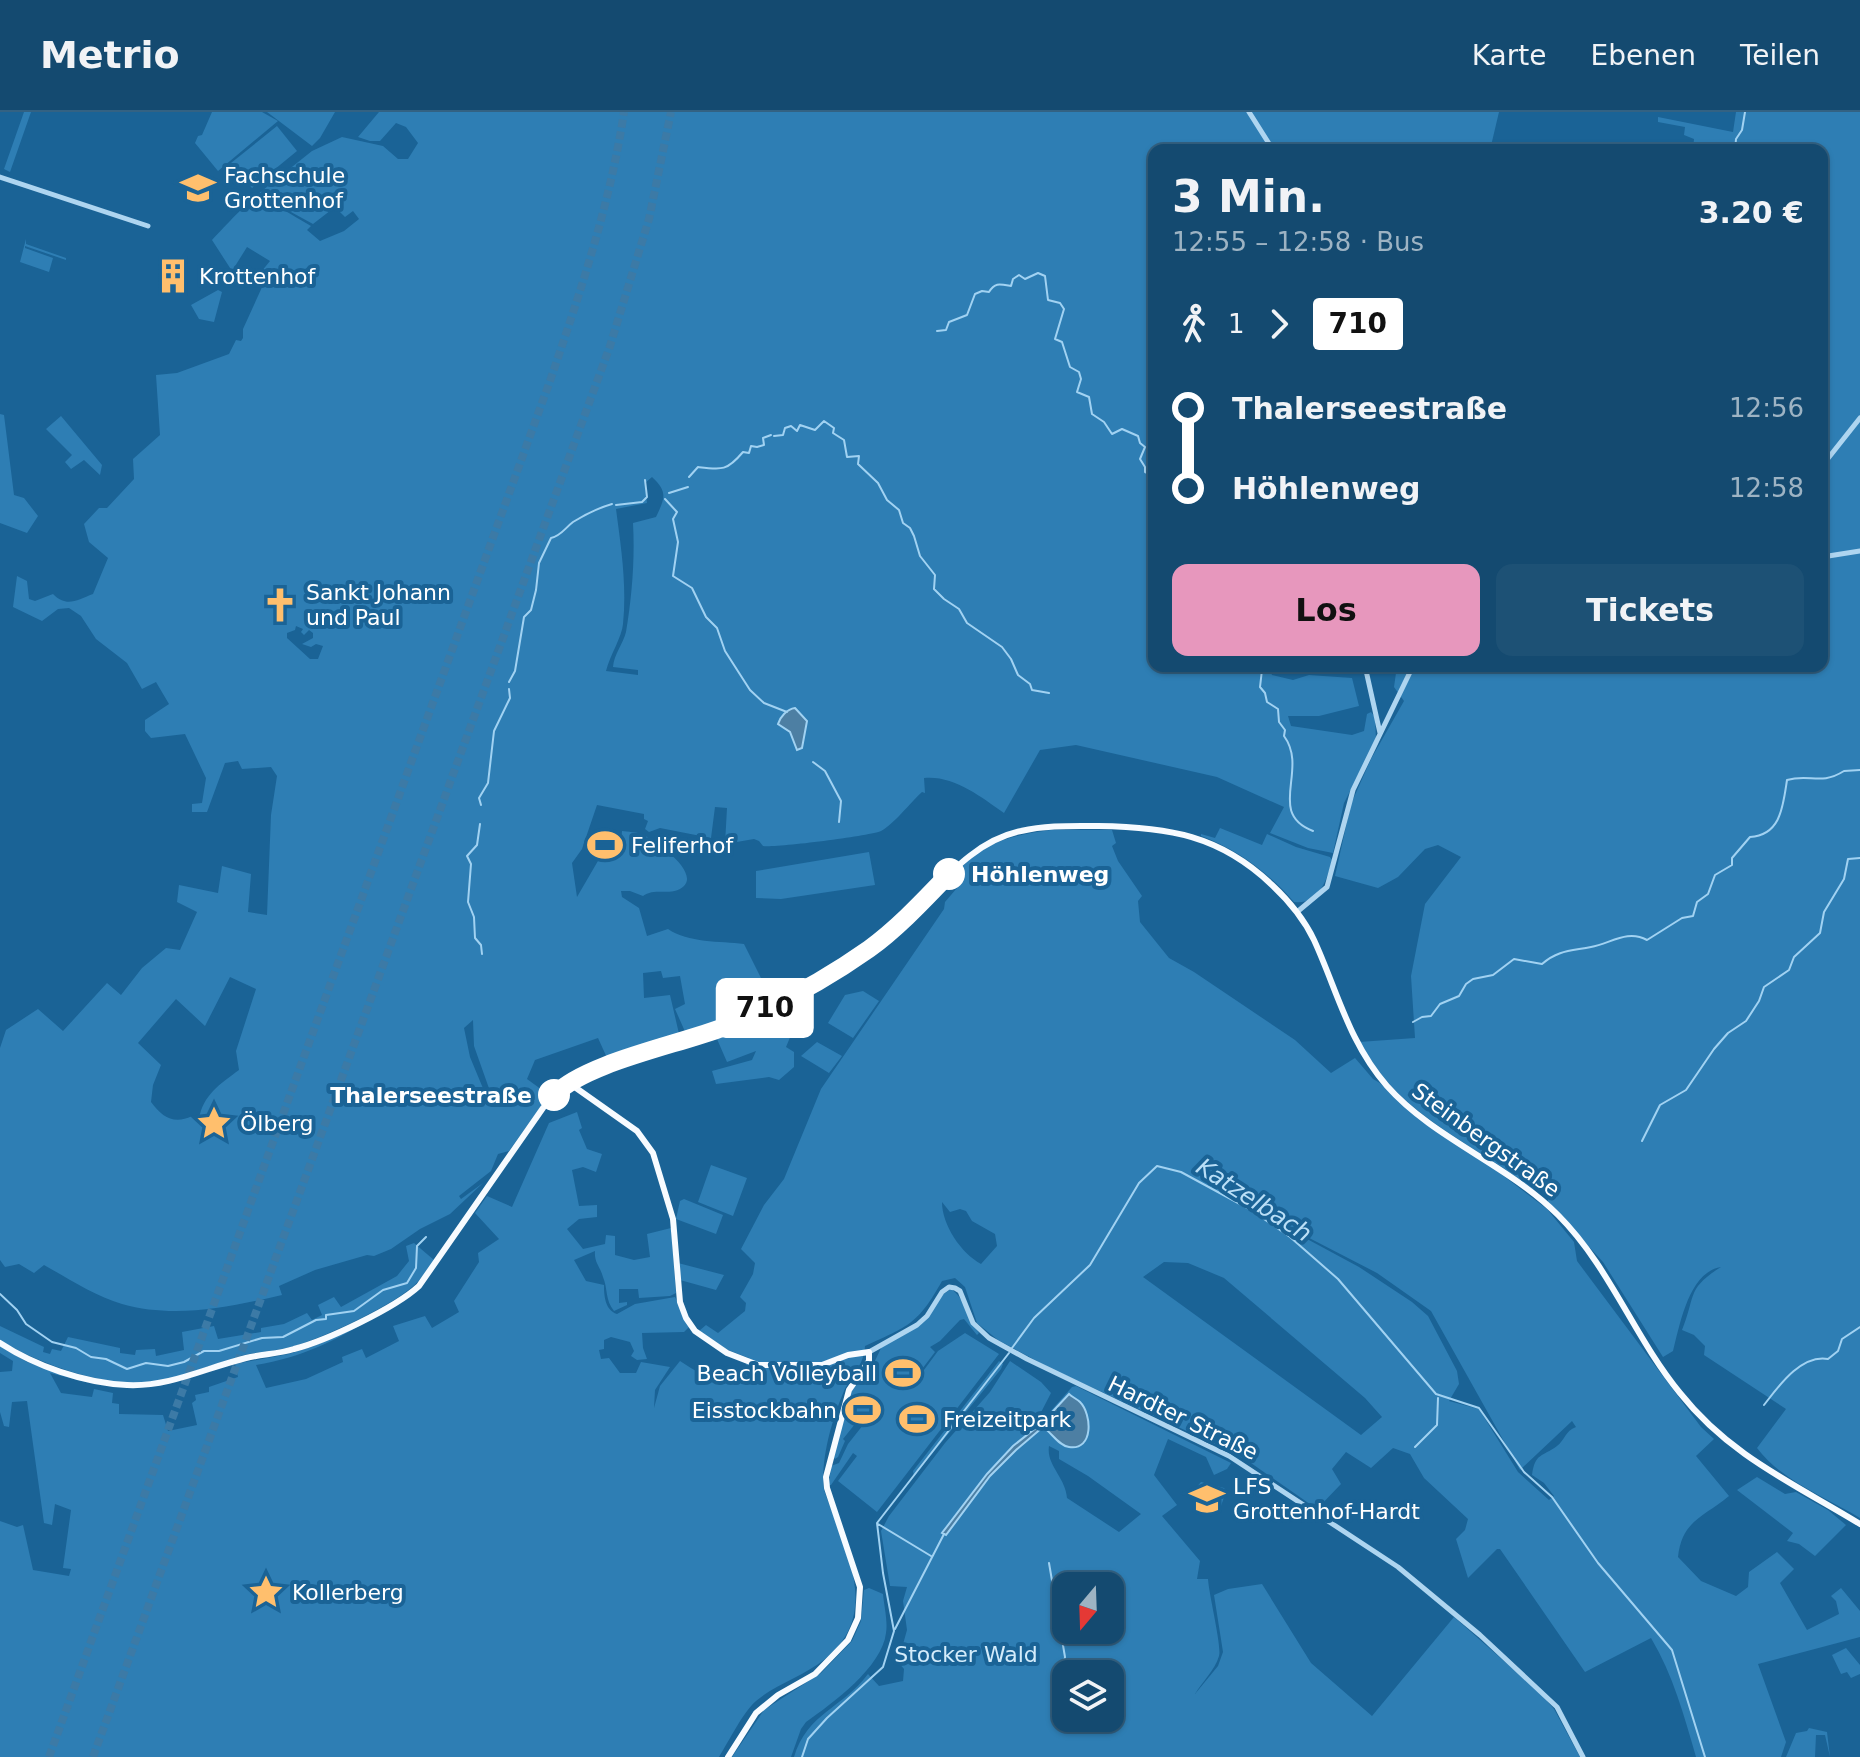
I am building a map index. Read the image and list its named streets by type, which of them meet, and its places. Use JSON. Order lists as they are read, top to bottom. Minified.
{"streets":{"main road":["Steinbergstraße"],"street":["Hardter Straße"]},"water":["Katzelbach"],"parks":["Stocker Wald"],"places":{"school or university":["Fachschule Grottenhof","LFS Grottenhof-Hardt"],"building":["Krottenhof"],"church":["Sankt Johann und Paul"],"sports":["Feliferhof","Beach Volleyball","Eisstockbahn","Freizeitpark"],"other":["Höhlenweg","Thalerseestraße"],"place":["Ölberg","Kollerberg"]},"lines":["bus line 710"],"north":"bottom","page":{"header":"Metrio","nav":["Karte","Ebenen","Teilen"],"on_map":"710","heading":["3 Min.","12:55 – 12:58 · Bus","3.20 €"],"legs":["1","710"],"list":[{"name":"Thalerseestraße","value":"12:56"},{"name":"Höhlenweg","value":"12:58"}],"buttons":["Los","Tickets"]}}
